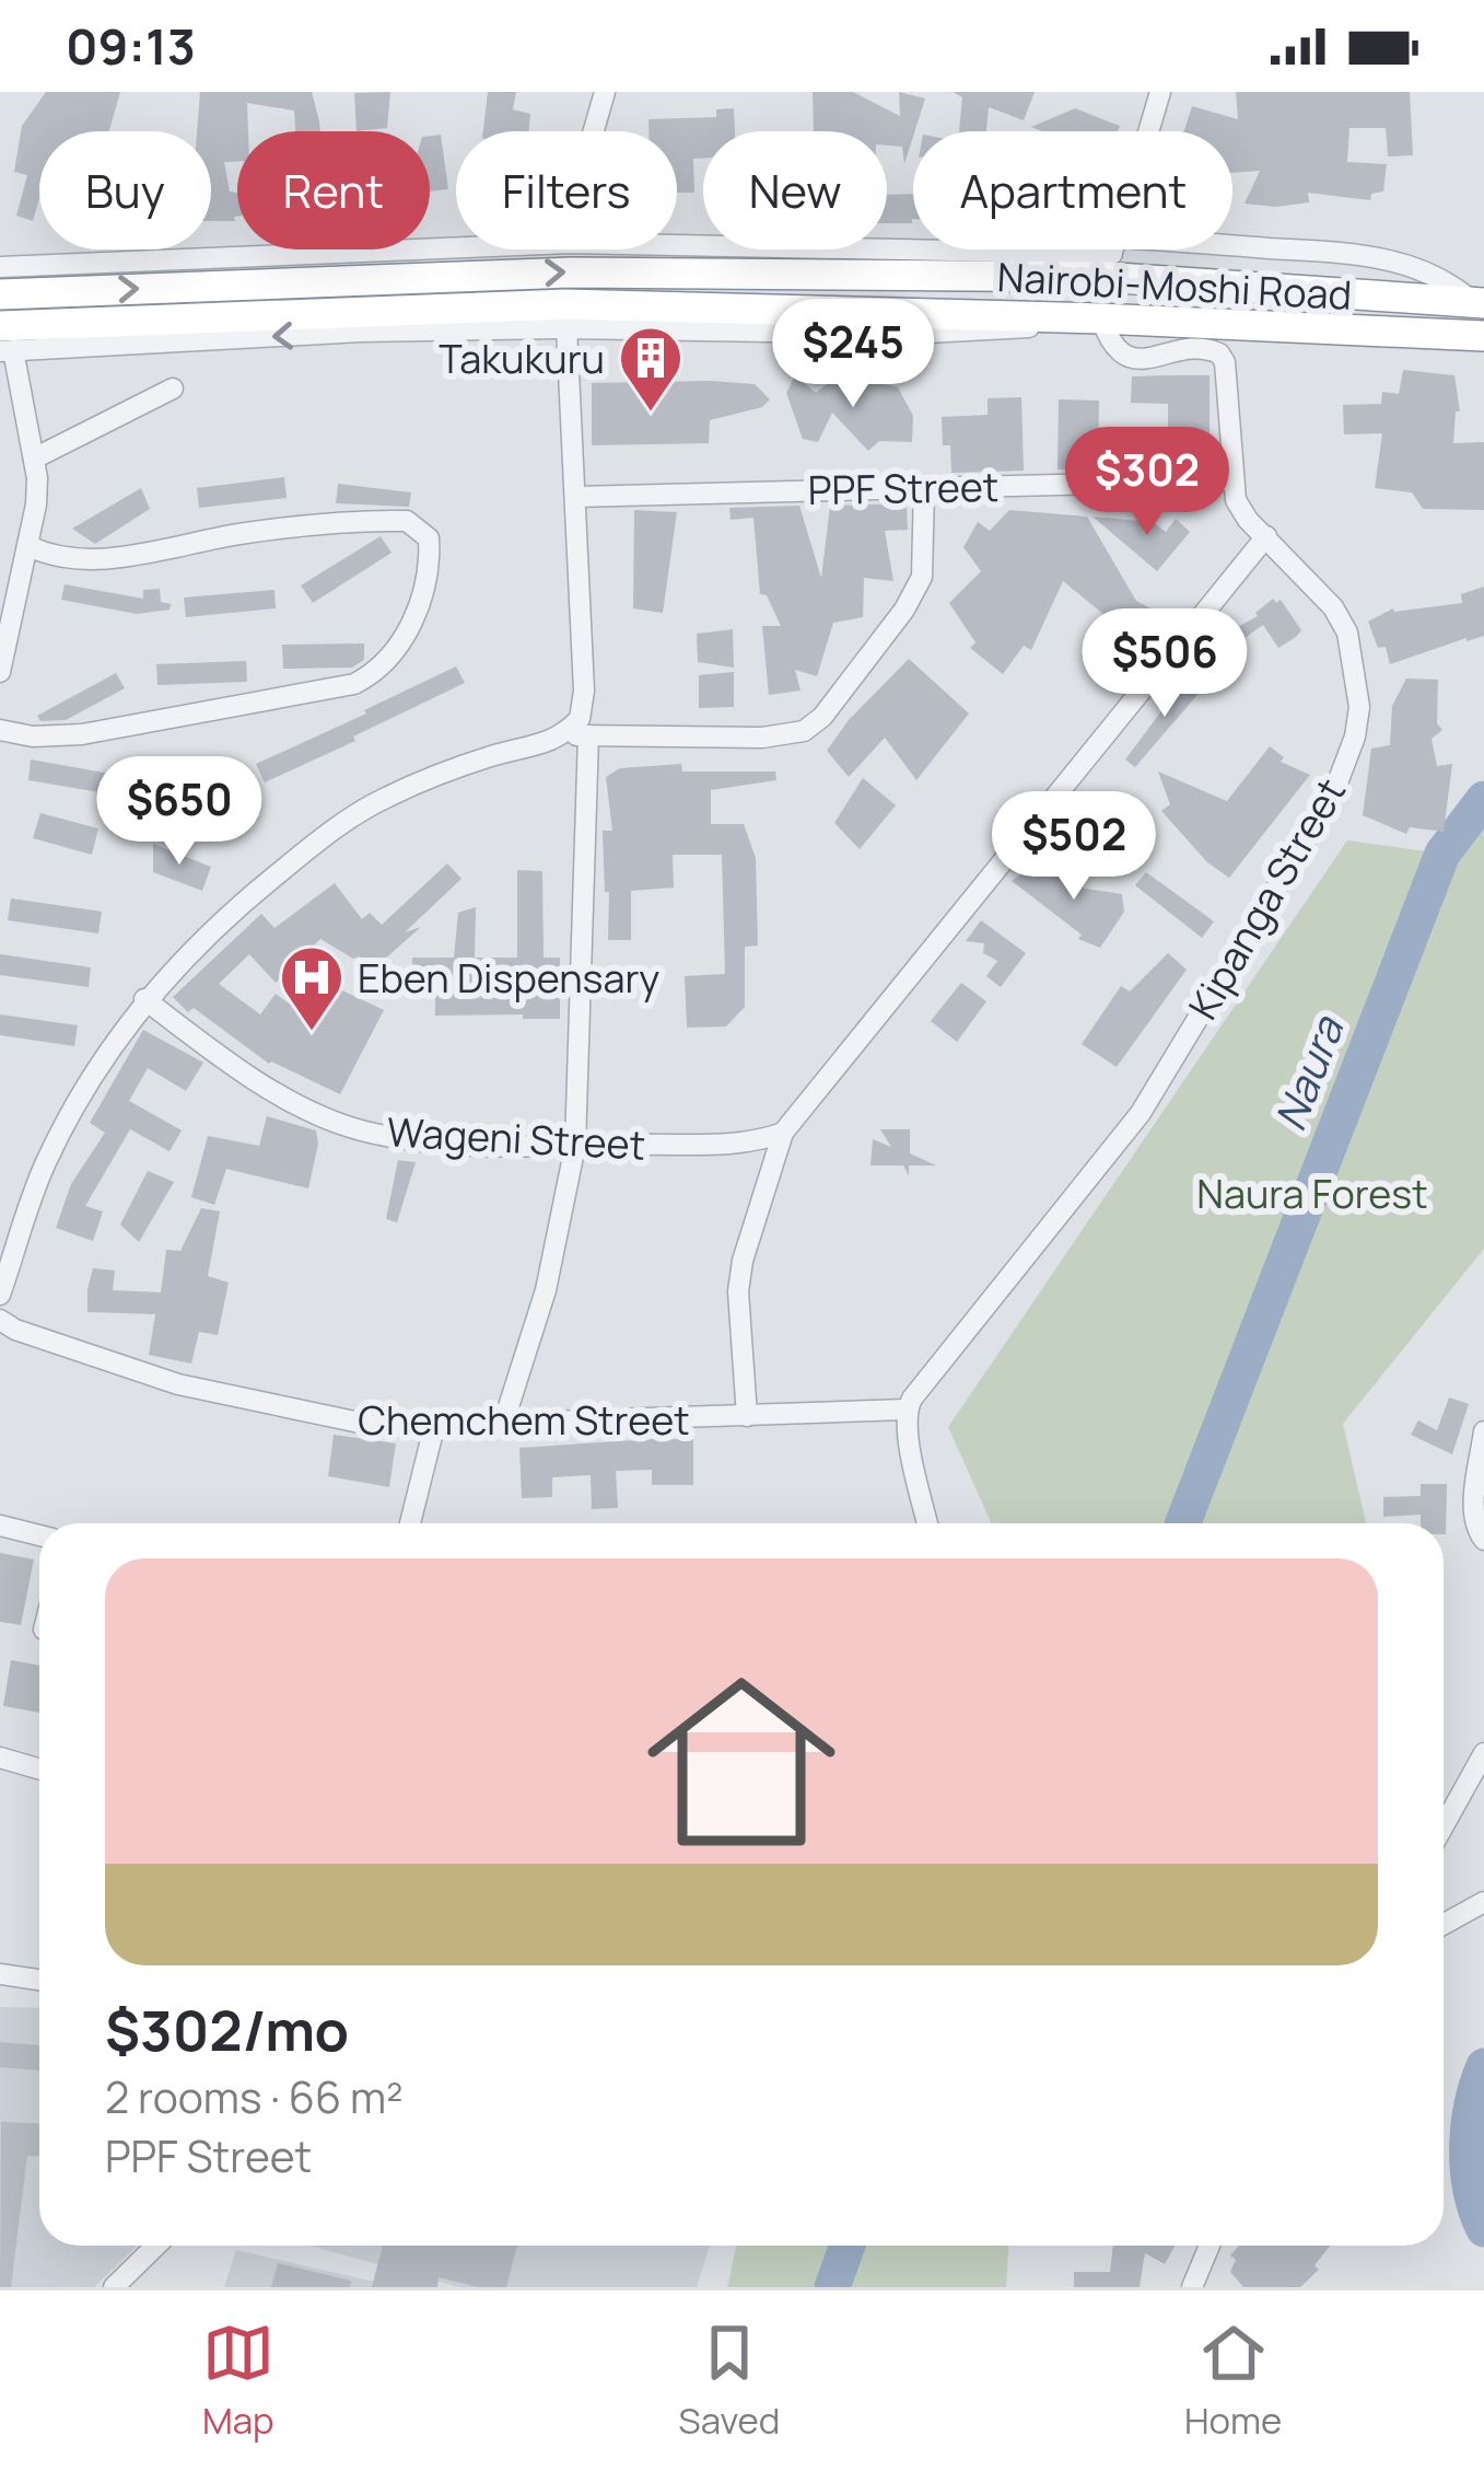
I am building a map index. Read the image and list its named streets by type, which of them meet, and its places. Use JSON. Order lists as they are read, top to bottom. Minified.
{"streets":{"highway":["Nairobi-Moshi Road"],"street":["PPF Street","Kipanga Street","Wageni Street","Chemchem Street"]},"crossings":[["Nairobi-Moshi Road","Kipanga Street"],["PPF Street","Kipanga Street"],["Kipanga Street","Chemchem Street"]],"water":["Naura"],"parks":["Naura Forest"],"places":{"building":["Takukuru"],"hospital":["Eben Dispensary"]},"page":{"status":"09:13","chip":["Buy","Rent","Filters","New","Apartment"],"price":["$245","$302","$506","$650","$502"],"list":[{"name":"$302/mo","note":"2 rooms · 66 m² · PPF Street"}],"tabs":["Map","Saved","Home"]}}
